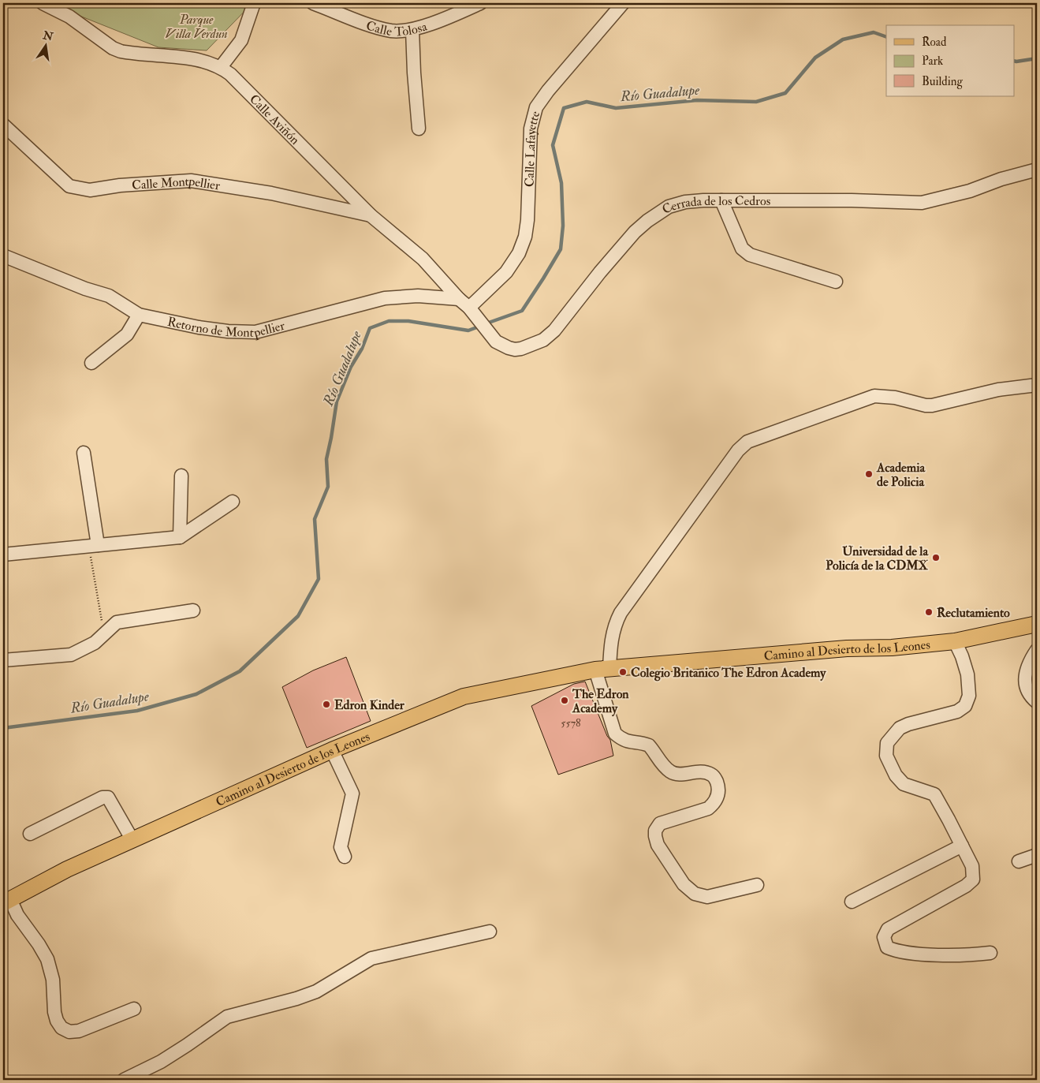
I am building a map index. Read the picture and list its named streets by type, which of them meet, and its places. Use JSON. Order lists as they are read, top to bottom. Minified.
{"streets":{"main road":["Camino al Desierto de los Leones"],"street":["Calle Tolosa","Calle Aviñón","Calle Lafayette","Calle Montpellier","Cerrada de los Cedros","Retorno de Montpellier"]},"crossings":[["Calle Aviñón","Calle Lafayette"],["Calle Aviñón","Calle Montpellier"],["Calle Aviñón","Cerrada de los Cedros"],["Calle Aviñón","Retorno de Montpellier"],["Calle Lafayette","Cerrada de los Cedros"],["Calle Lafayette","Retorno de Montpellier"],["Cerrada de los Cedros","Retorno de Montpellier"]],"water":["Río Guadalupe"],"parks":["Parque Villa Verdun"],"places":["Academia de Policia","Universidad de la Policía de la CDMX","Reclutamiento","Colegio Britanico The Edron Academy","The Edron Academy","Edron Kinder"],"house_numbers":["5578"],"legend":["Road","Park","Building"],"north":"top"}
